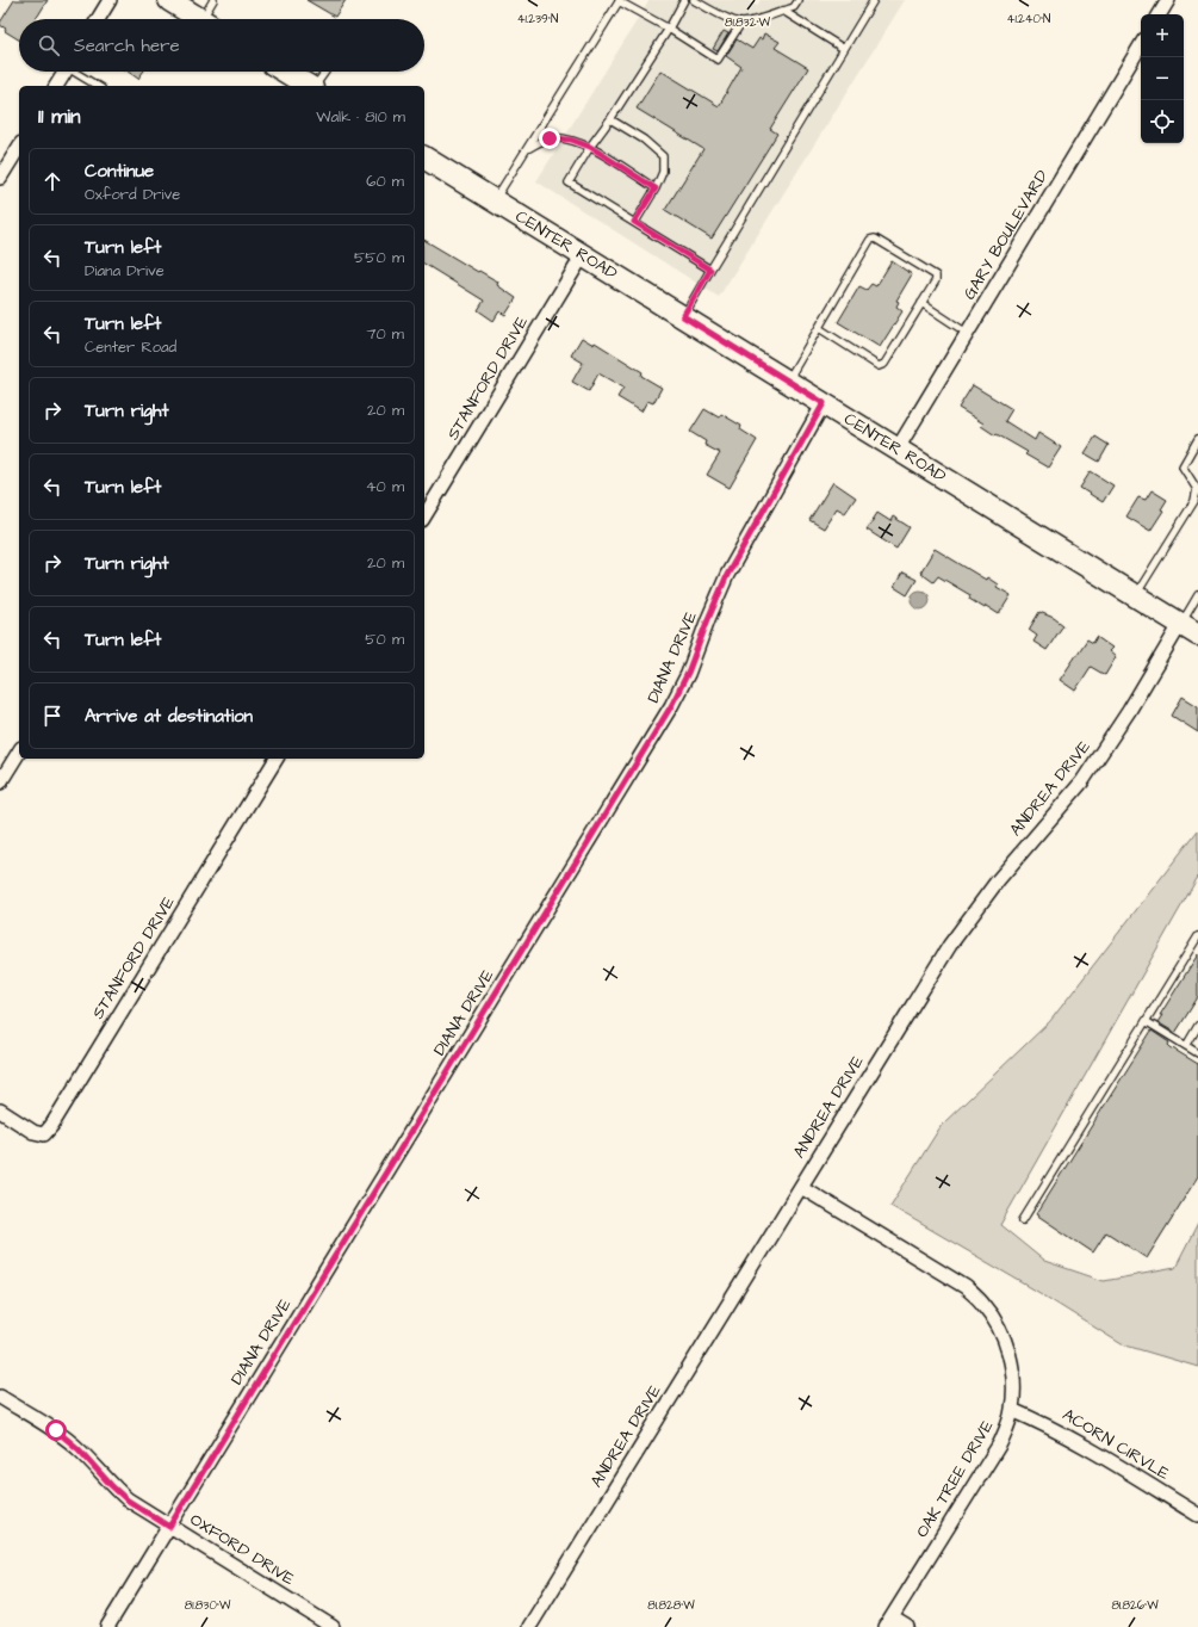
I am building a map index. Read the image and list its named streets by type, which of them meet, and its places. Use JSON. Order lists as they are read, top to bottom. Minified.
{"streets":{"main road":["CENTER ROAD"],"street":["GARY BOULEVARD","STANFORD DRIVE","DIANA DRIVE","ANDREA DRIVE","ACORN CIRVLE","OAK TREE DRIVE","OXFORD DRIVE"]},"crossings":[["GARY BOULEVARD","CENTER ROAD"],["CENTER ROAD","STANFORD DRIVE"],["CENTER ROAD","DIANA DRIVE"],["CENTER ROAD","ANDREA DRIVE"],["DIANA DRIVE","OXFORD DRIVE"],["ANDREA DRIVE","OAK TREE DRIVE"],["ACORN CIRVLE","OAK TREE DRIVE"]],"page":{"map_buttons":["+","−"],"search":"Search here","heading":["11 min","Walk · 810 m"],"list":[["Continue","Oxford Drive","60 m"],["Turn left","Diana Drive","550 m"],["Turn left","Center Road","70 m"],["Turn right","20 m"],["Turn left","40 m"],["Turn right","20 m"],["Turn left","50 m"],"Arrive at destination"]},"coordinates":["41.239°N","41.240°N","81.832°W","81.830°W","81.828°W","81.826°W"]}
